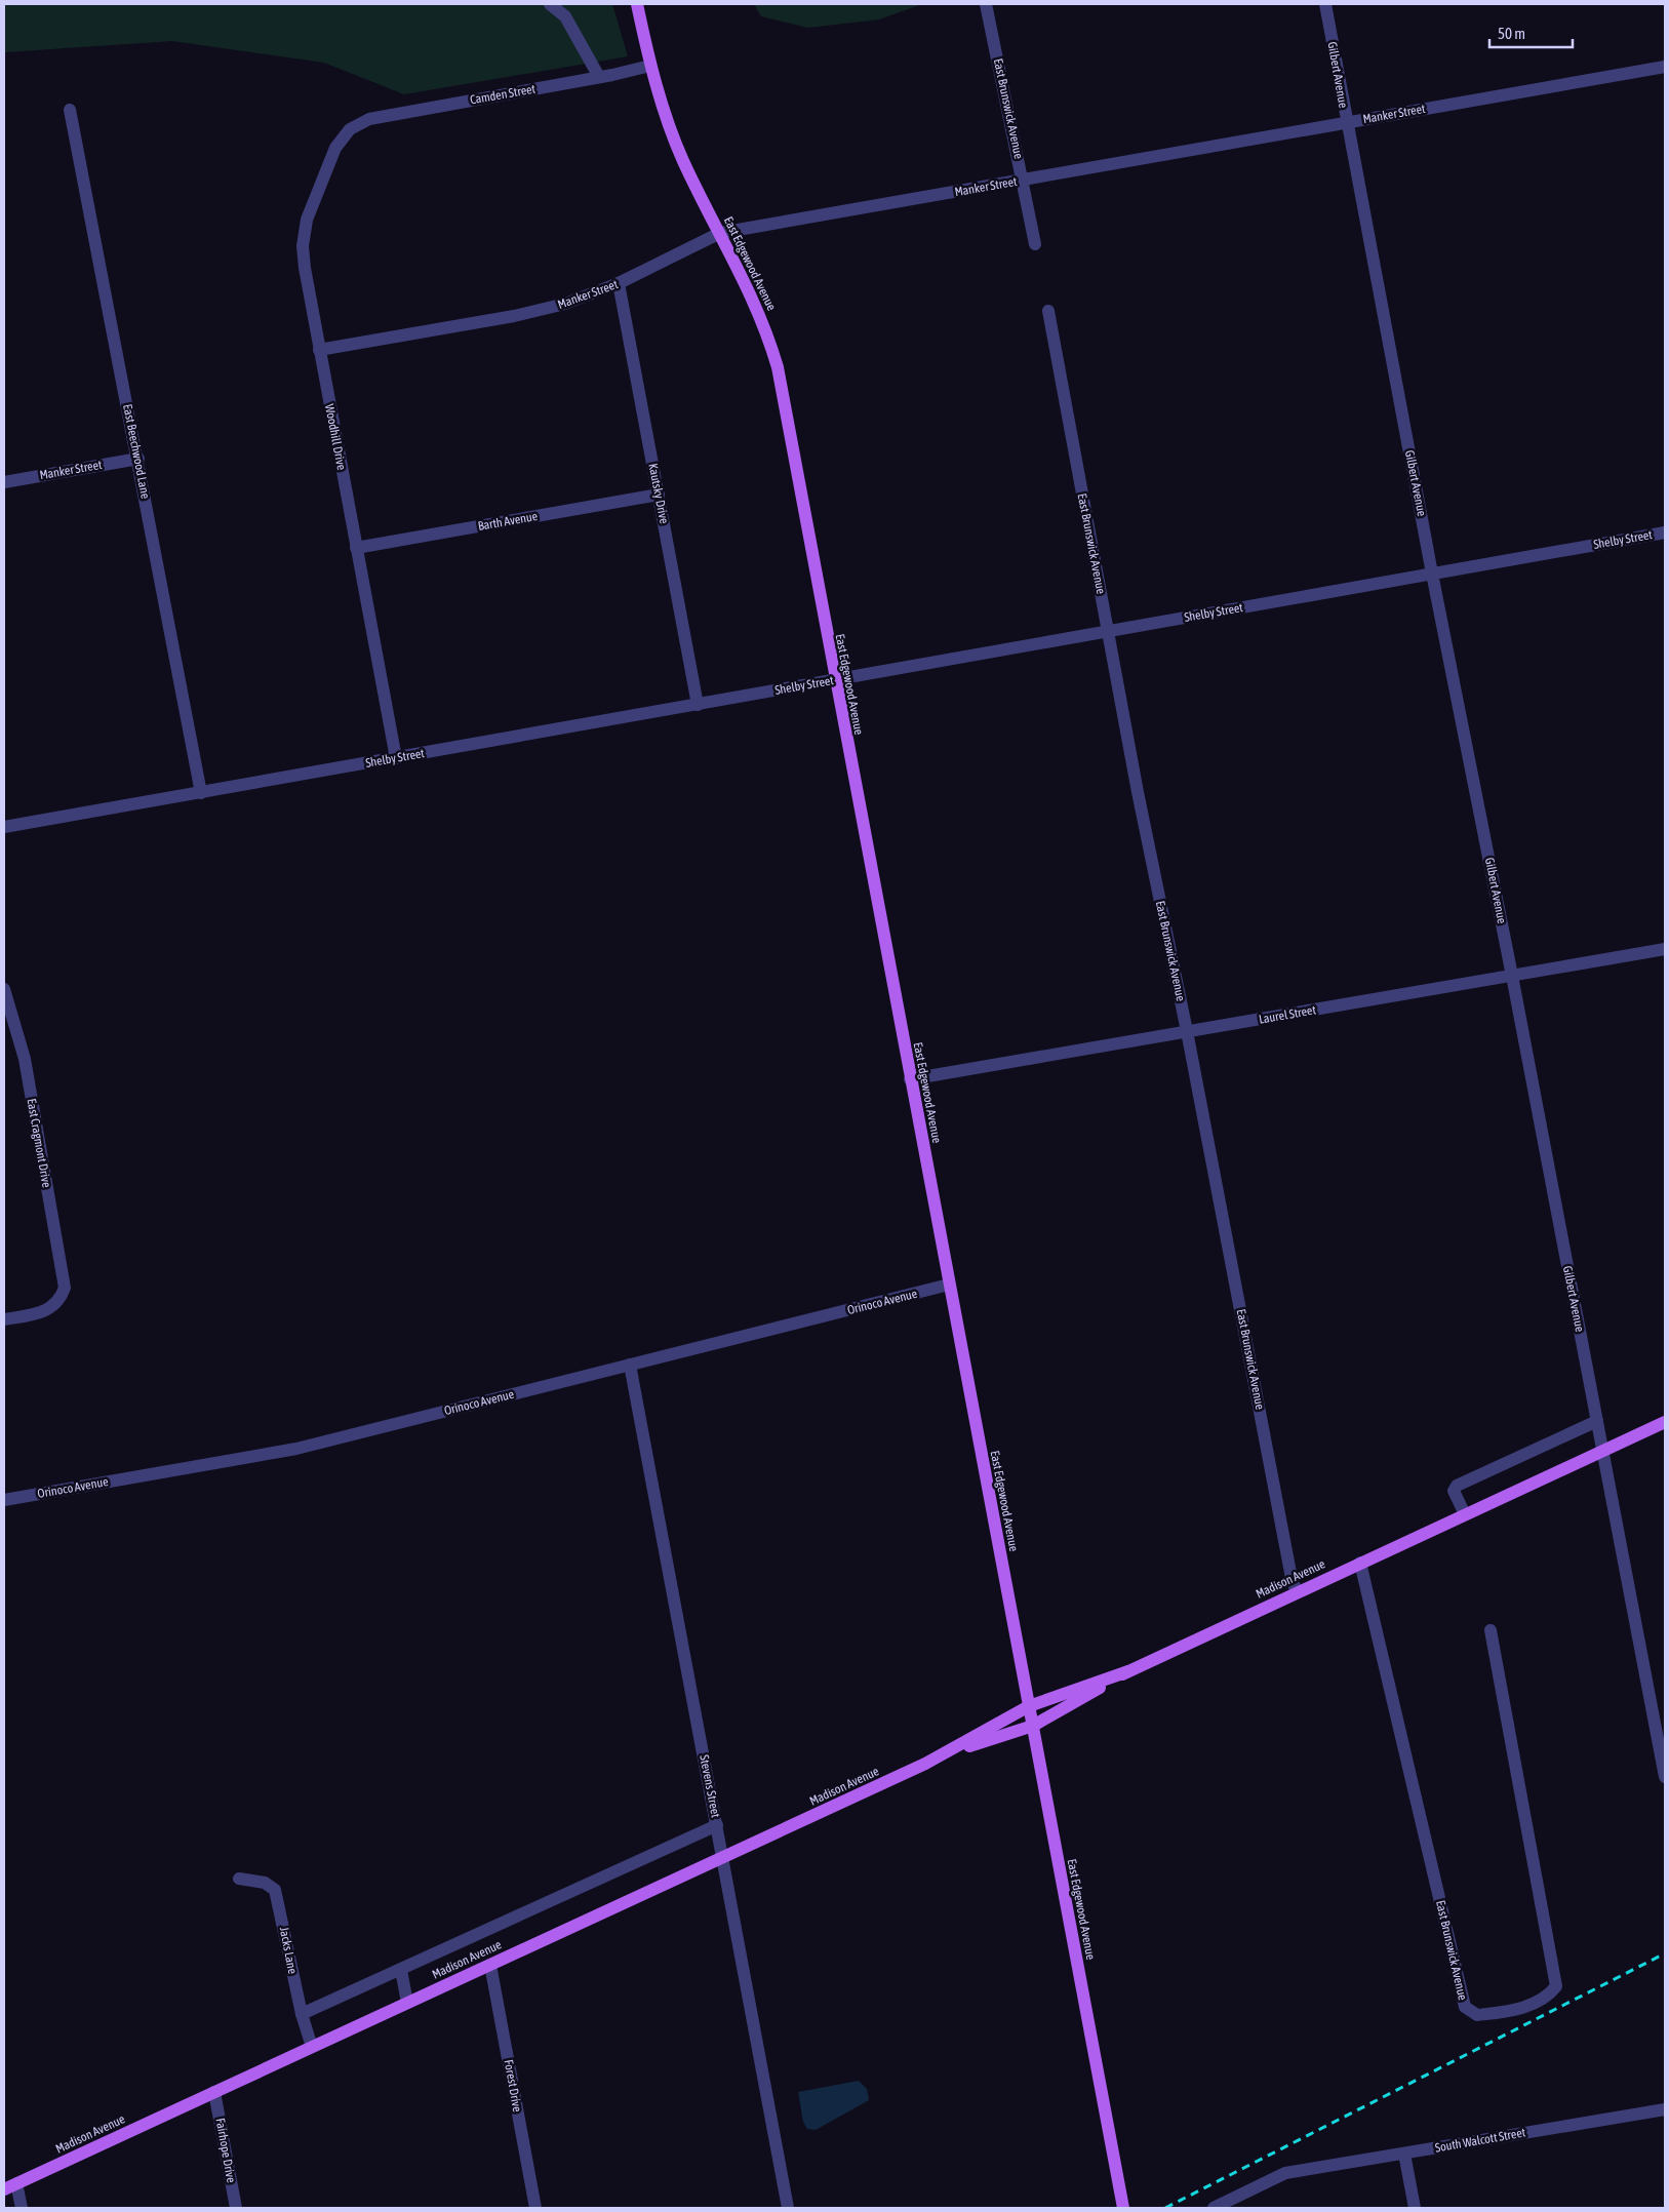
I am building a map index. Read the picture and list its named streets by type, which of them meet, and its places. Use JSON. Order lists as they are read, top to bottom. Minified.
{"streets":{"main road":["East Edgewood Avenue","Madison Avenue"],"street":["Gilbert Avenue","Camden Street","East Brunswick Avenue","Manker Street","Woodhill Drive","East Beechwood Lane","Kautsky Drive","Barth Avenue","Shelby Street","Laurel Street","East Cragmont Drive","Orinoco Avenue","Stevens Street","Jacks Lane","Forest Drive","South Walcott Street","Fairhope Drive"]},"crossings":[["Gilbert Avenue","Manker Street"],["Gilbert Avenue","Shelby Street"],["Gilbert Avenue","Laurel Street"],["Gilbert Avenue","Madison Avenue"],["Camden Street","East Edgewood Avenue"],["Camden Street","Woodhill Drive"],["East Brunswick Avenue","Manker Street"],["East Brunswick Avenue","Shelby Street"],["East Brunswick Avenue","Laurel Street"],["East Brunswick Avenue","Madison Avenue"],["Manker Street","East Edgewood Avenue"],["Manker Street","Woodhill Drive"],["Manker Street","East Beechwood Lane"],["Manker Street","Kautsky Drive"],["East Edgewood Avenue","Shelby Street"],["East Edgewood Avenue","Laurel Street"],["East Edgewood Avenue","Orinoco Avenue"],["East Edgewood Avenue","Madison Avenue"],["Woodhill Drive","Barth Avenue"],["Woodhill Drive","Shelby Street"],["East Beechwood Lane","Shelby Street"],["Kautsky Drive","Barth Avenue"],["Kautsky Drive","Shelby Street"],["Orinoco Avenue","Stevens Street"],["Madison Avenue","Stevens Street"],["Madison Avenue","Jacks Lane"],["Madison Avenue","Forest Drive"],["Madison Avenue","Fairhope Drive"]],"scale_bar":"50 m"}
